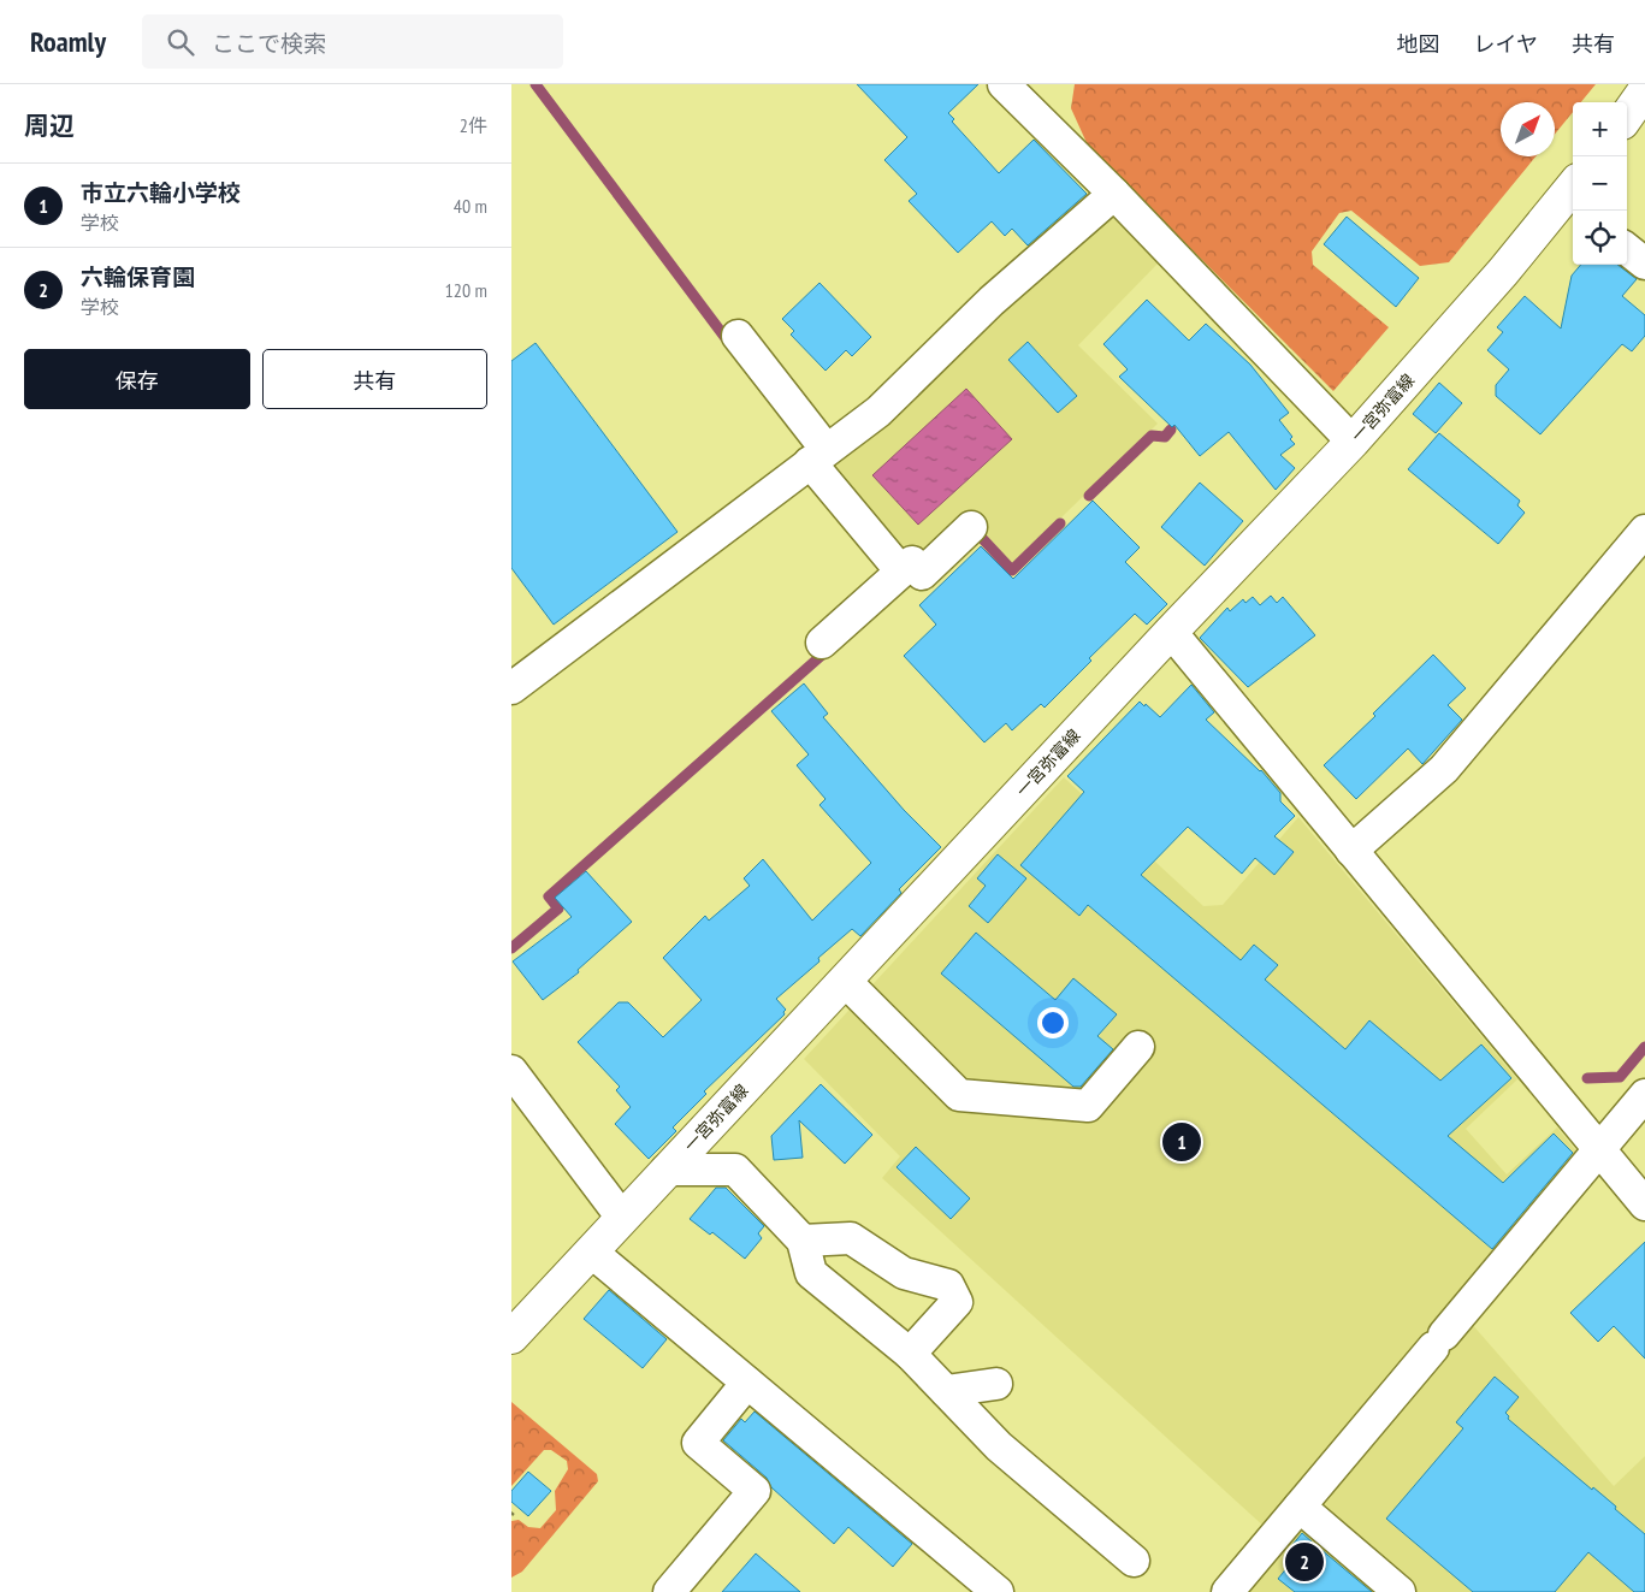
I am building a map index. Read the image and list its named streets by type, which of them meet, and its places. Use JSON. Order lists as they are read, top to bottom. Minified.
{"streets":{"main road":["一宮弥富線"]},"north":"top right","page":{"header":"Roamly","search":"ここで検索","nav":["地図","レイヤ","共有"],"heading":["周辺","2件"],"map_buttons":["+","−"],"list":[{"mark":"1","name":"市立六輪小学校","note":"学校","value":"40 m"},{"mark":"2","name":"六輪保育園","note":"学校","value":"120 m"}],"buttons":["保存","共有"],"pins":["1","2"]}}
